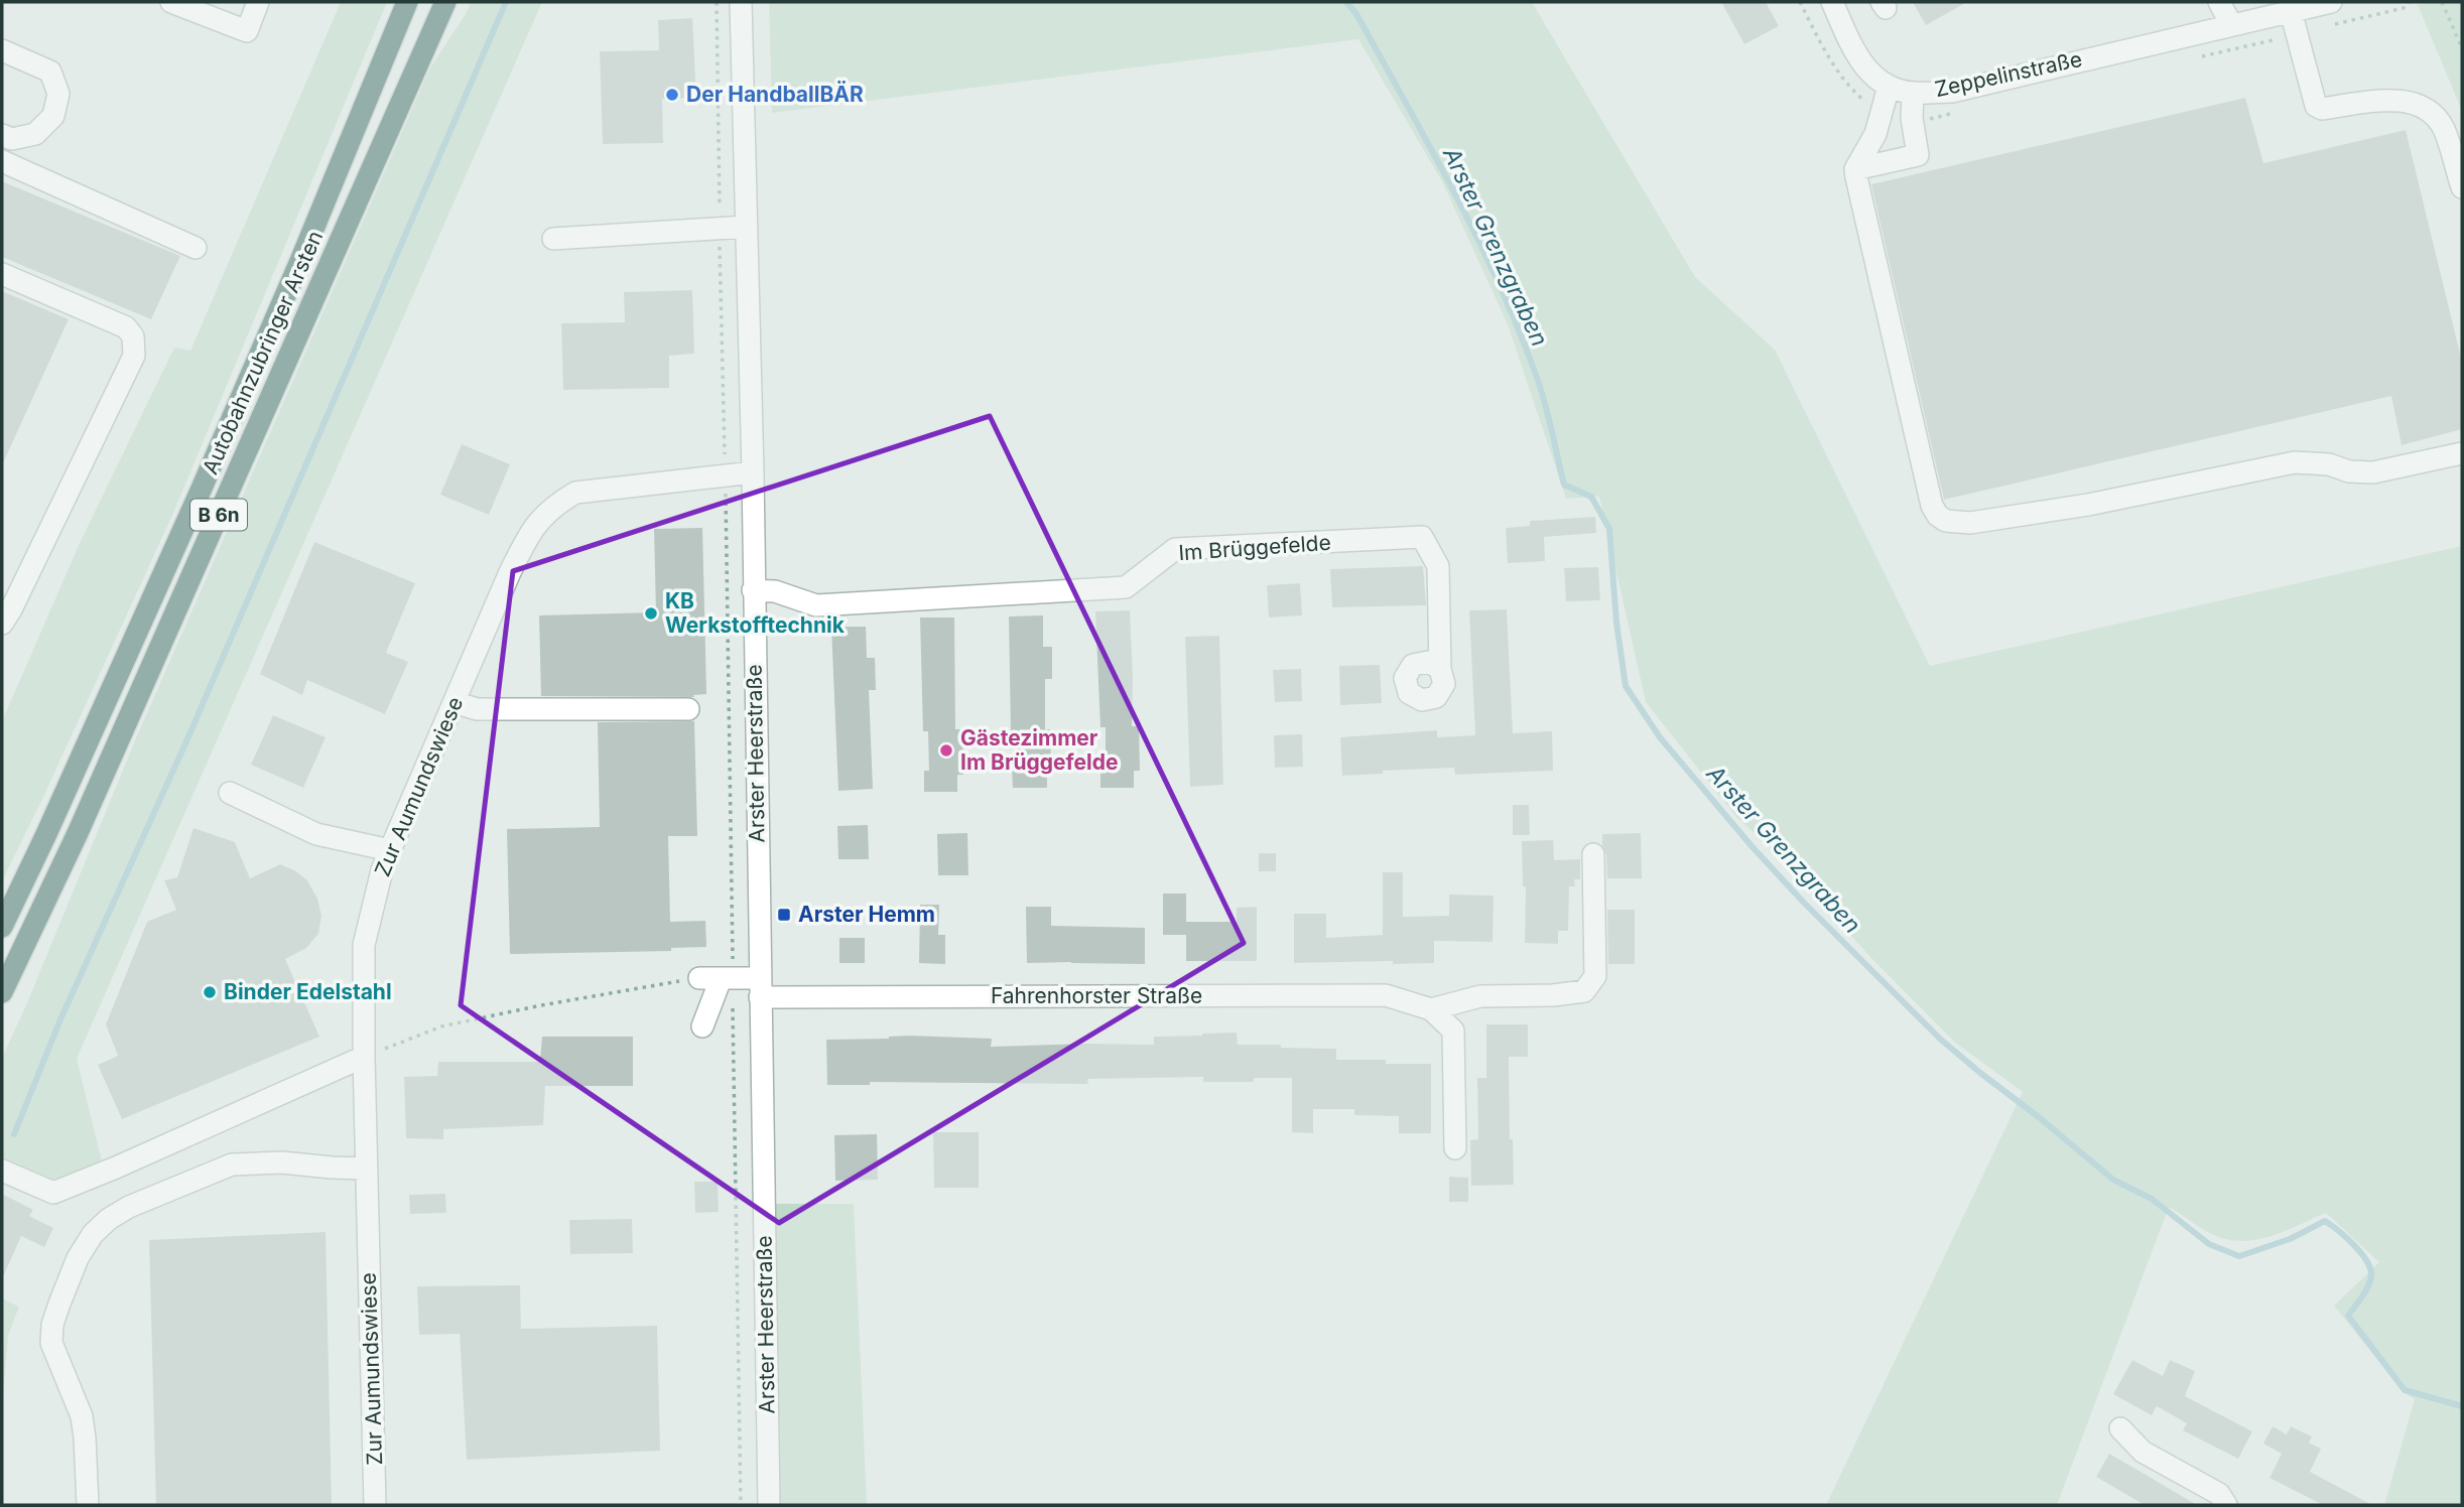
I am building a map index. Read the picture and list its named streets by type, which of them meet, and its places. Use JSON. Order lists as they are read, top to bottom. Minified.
{"streets":{"highway":["Autobahnzubringer Arsten","B 6n"],"street":["Zeppelinstraße","Im Brüggefelde","Arster Heerstraße","Zur Aumundswiese","Fahrenhorster Straße"]},"crossings":[["Im Brüggefelde","Arster Heerstraße"],["Arster Heerstraße","Zur Aumundswiese"],["Arster Heerstraße","Fahrenhorster Straße"]],"water":["Arster Grenzgraben"],"places":{"other":["Der HandballBÄR","KB Werkstofftechnik","Gästezimmer Im Brüggefelde","Binder Edelstahl"],"transit":["Arster Hemm"]}}
